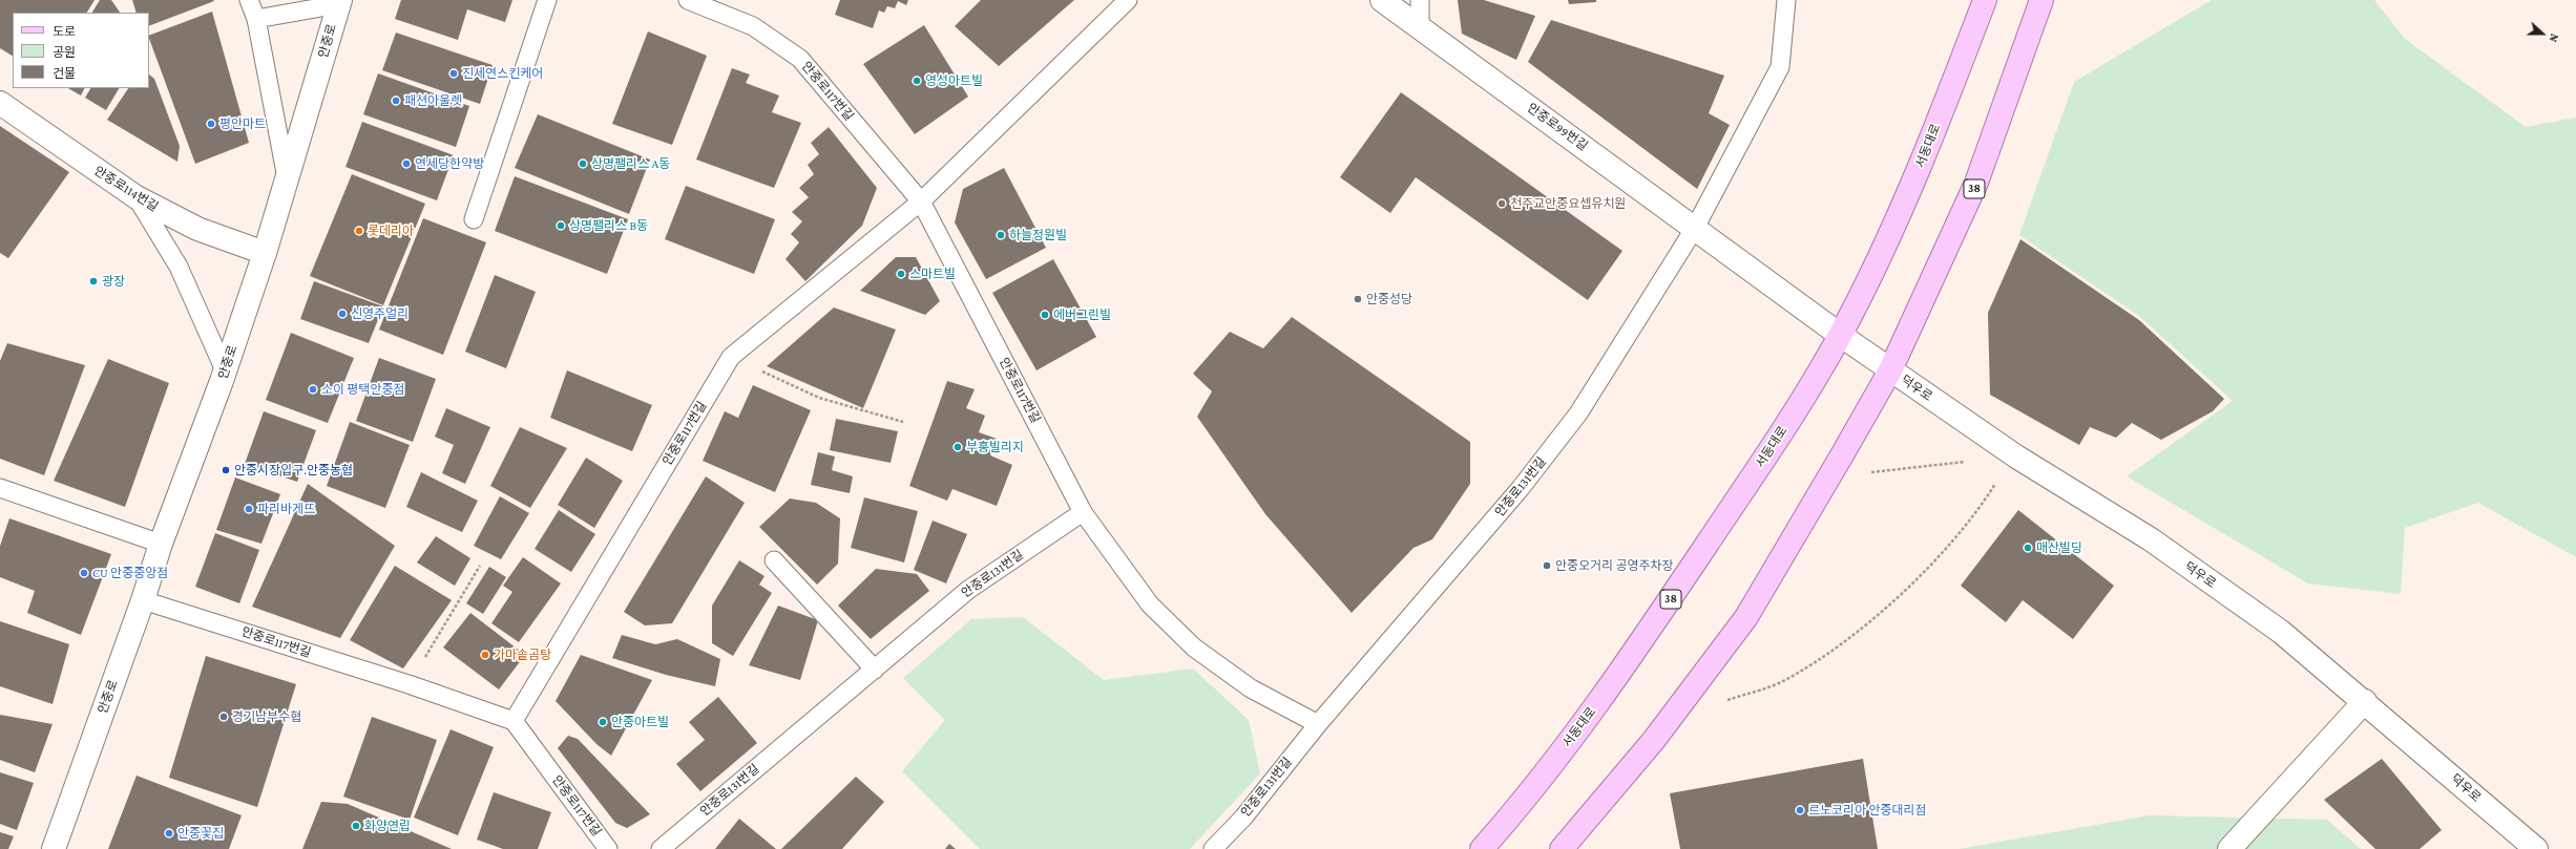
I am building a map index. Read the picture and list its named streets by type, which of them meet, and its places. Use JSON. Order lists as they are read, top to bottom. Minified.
{"streets":{"main road":["서동대로","38"],"street":["안중로","안중로99번길","안중로114번길","덕우로"],"lane":["안중로117번길","안중로131번길"]},"crossings":[["안중로","안중로117번길"],["안중로","안중로114번길"],["안중로117번길","안중로131번길"],["안중로99번길","서동대로"],["안중로99번길","덕우로"],["안중로99번길","안중로131번길"],["서동대로","덕우로"],["38","덕우로"]],"places":["진세연스킨케어","영성아트빌","패션아울렛","평안마트","연세당한약방","상명팰리스 A동","천주교안중요셉유치원","상명팰리스 B동","롯데리아","하늘정원빌","스마트빌","광장","안중성당","신영주얼리","에버그린빌","소이 평택안중점","부흥빌리지","안중시장입구.안중농협","파리바게뜨","매산빌딩","안중오거리 공영주차장","CU 안중중앙점","가마솥곰탕","경기남부수협","안중아트빌","르노코리아 안중대리점","화양연립","안중꽃집"],"legend":["도로","공원","건물"],"north":"right"}
